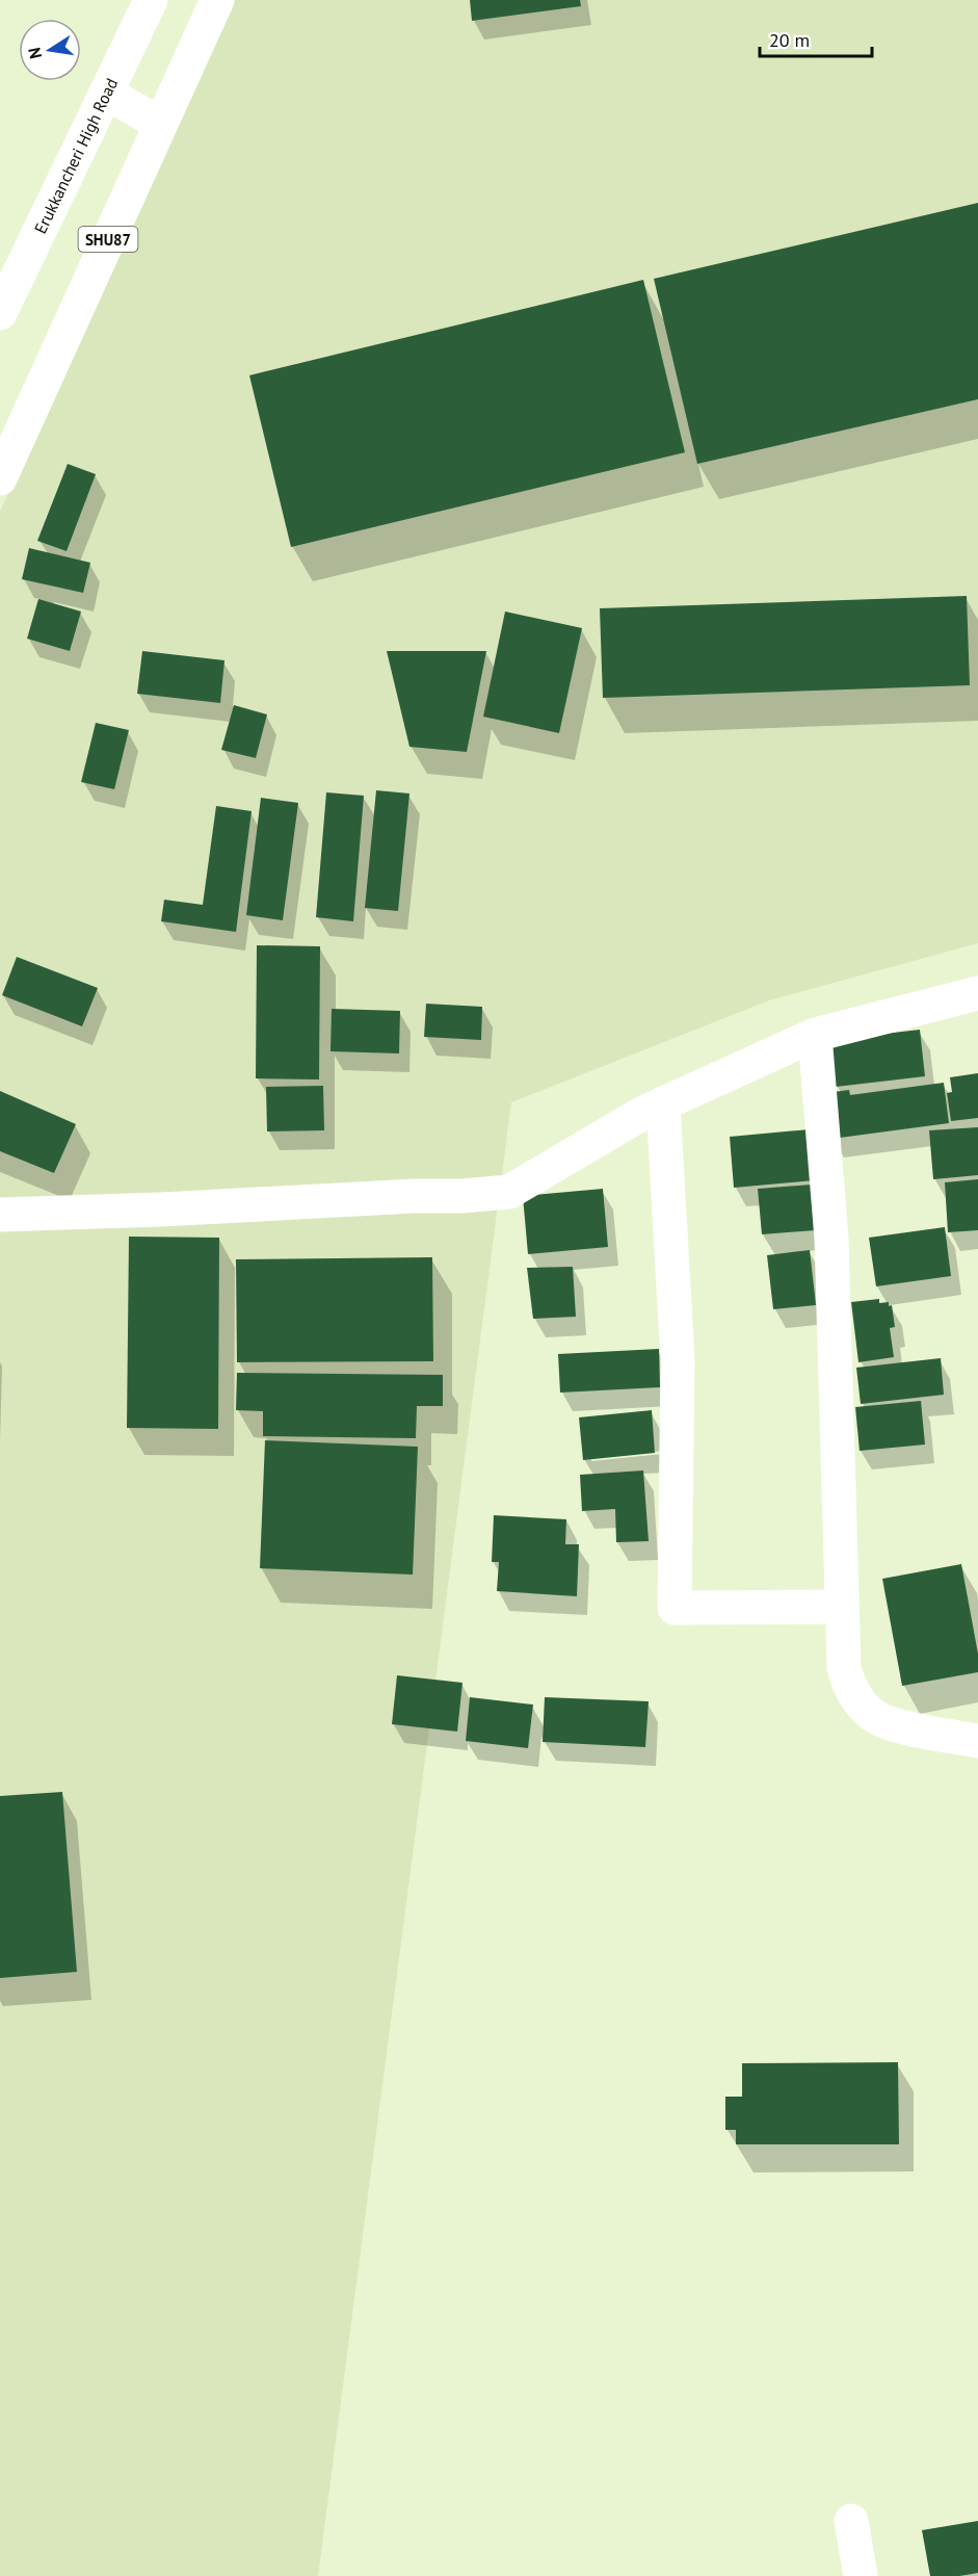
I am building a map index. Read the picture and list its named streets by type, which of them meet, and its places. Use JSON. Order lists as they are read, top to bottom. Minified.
{"streets":{"street":["Erukkancheri High Road","SHU87"]},"scale_bar":"20 m","north":"left"}
